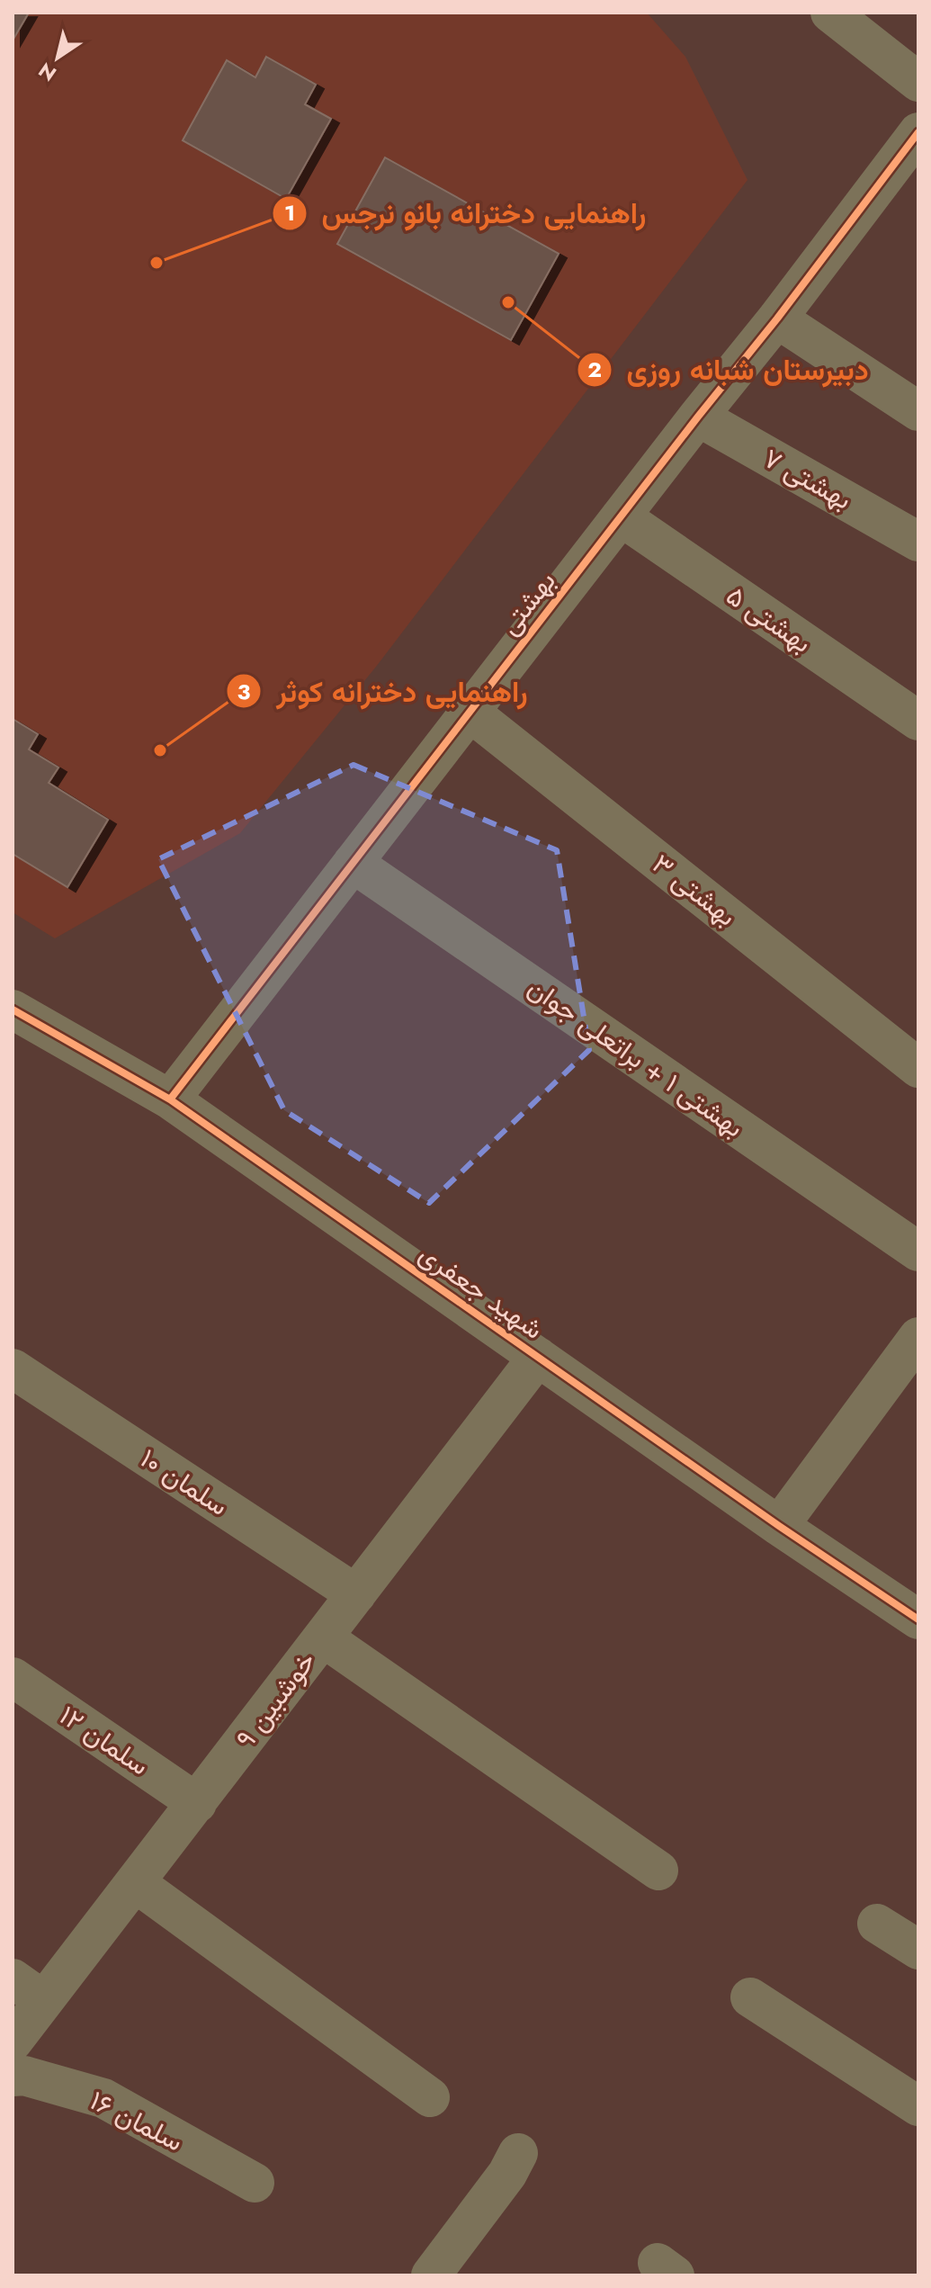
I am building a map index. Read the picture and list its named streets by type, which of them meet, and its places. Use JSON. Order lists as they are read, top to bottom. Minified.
{"streets":{"street":["بهشتی ۷","بهشتی","بهشتی ۵","بهشتی ۳","بهشتی ۱ + براتعلی جوان","شهید جعفری","سلمان ۱۰","خوشبین ۹","سلمان ۱۲","سلمان ۱۶"]},"crossings":[["بهشتی ۷","بهشتی"],["بهشتی","بهشتی ۵"],["بهشتی","بهشتی ۳"],["بهشتی","بهشتی ۱ + براتعلی جوان"],["بهشتی","شهید جعفری"],["شهید جعفری","خوشبین ۹"],["سلمان ۱۰","خوشبین ۹"],["خوشبین ۹","سلمان ۱۲"]],"places":["راهنمایی دخترانه بانو نرجس","دبیرستان شبانه روزی","راهنمایی دخترانه کوثر"],"north":"bottom left"}
